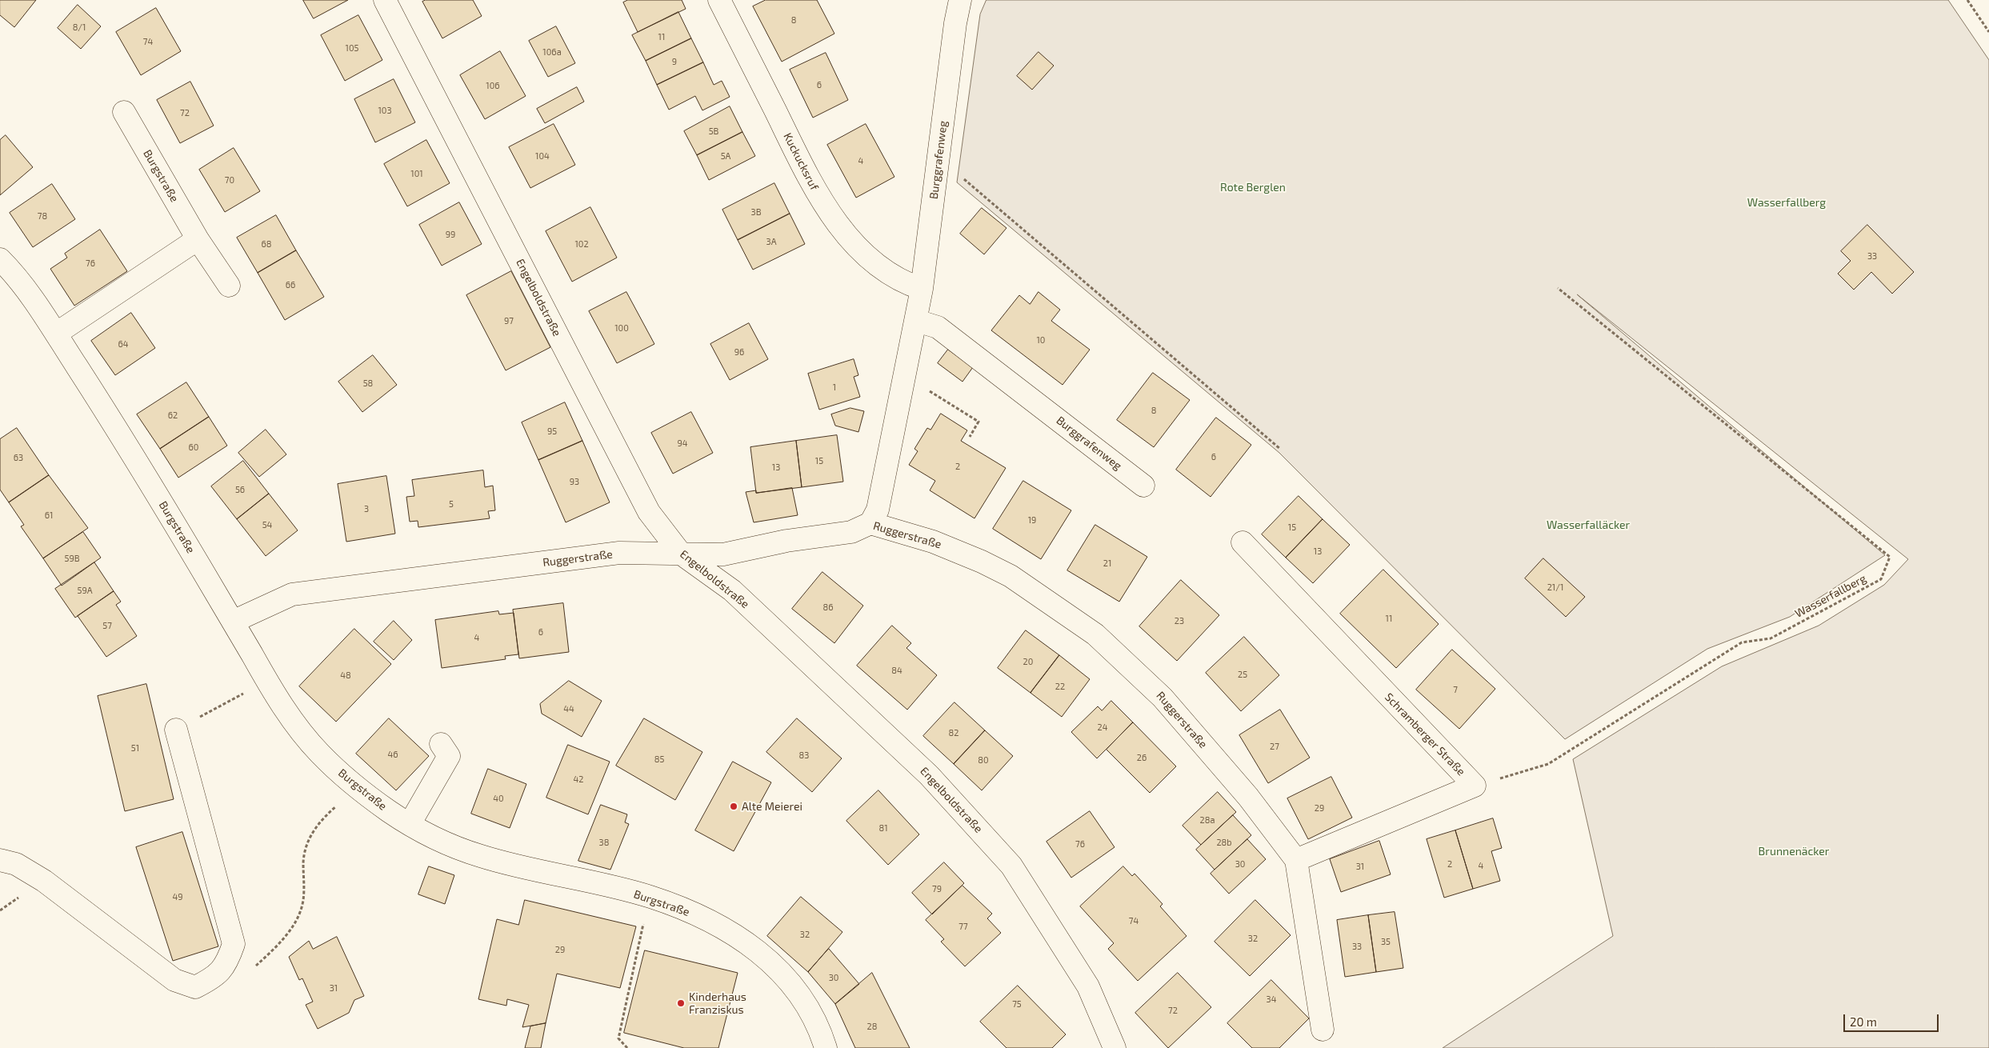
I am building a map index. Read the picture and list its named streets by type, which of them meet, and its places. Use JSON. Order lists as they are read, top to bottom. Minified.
{"streets":{"street":["Burggrafenweg","Kuckucksruf","Burgstraße","Engelboldstraße","Ruggerstraße","Schramberger Straße"],"path":["Wasserfallberg"]},"crossings":[["Burggrafenweg","Kuckucksruf"],["Burggrafenweg","Ruggerstraße"],["Burgstraße","Ruggerstraße"],["Engelboldstraße","Ruggerstraße"],["Ruggerstraße","Schramberger Straße"],["Wasserfallberg","Schramberger Straße"]],"parks":["Rote Berglen","Wasserfallberg","Wasserfalläcker","Brunnenäcker"],"places":["Alte Meierei","Kinderhaus Franziskus"],"house_numbers":["8","8/1","11","74","105","106a","9","6","106","103","72","5B","104","5A","4","101","70","3B","78","99","3A","68","102","33","76","66","97","100","10","64","96","58","1","8","62","95","94","60","6","63","15","2","13","93","56","5","3","61","19","54","15","13","59B","21","21/1","59A","86","11","23","57","6","4","20","84","25","48","22","7","44","24","82","27","51","46","83","26","85","80","42","40","29","28a","81","38","28b","76","30","2","4","31","79","49","74","77","32","32","35","33","29","30","31","34","75","72","28"],"scale_bar":"20 m"}
